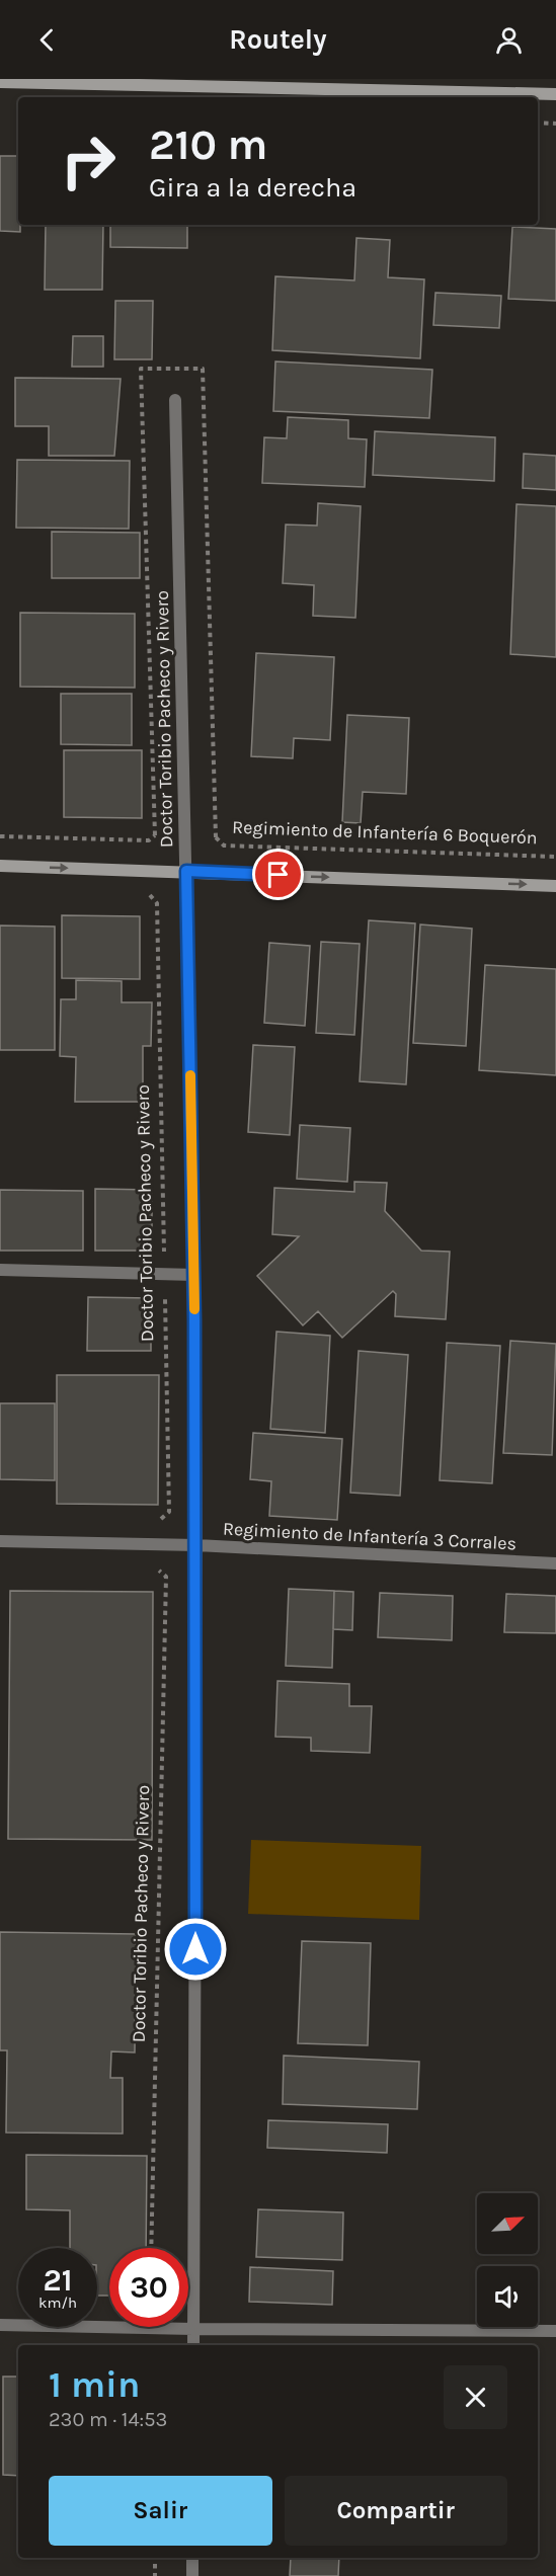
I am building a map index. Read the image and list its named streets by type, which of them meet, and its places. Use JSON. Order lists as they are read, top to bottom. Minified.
{"streets":{"street":["Doctor Toribio Pacheco y Rivero","Regimiento de Infantería 3 Corrales"],"path":["Regimiento de Infantería 6 Boquerón"]},"crossings":[["Doctor Toribio Pacheco y Rivero","Regimiento de Infantería 3 Corrales"]],"north":"top right","page":{"header":"Routely","turn":["210 m","Gira a la derecha"],"speed":"21 km/h","limit":"30","heading":["1 min","230 m · 14:53"],"buttons":["Salir","Compartir"]}}
